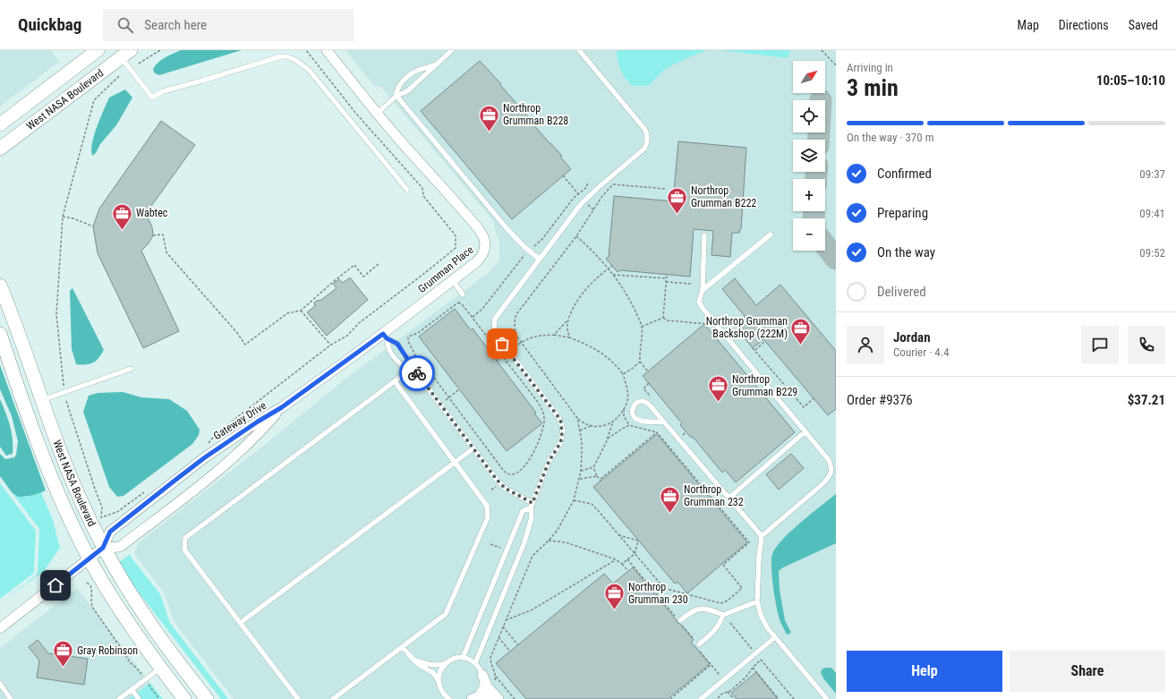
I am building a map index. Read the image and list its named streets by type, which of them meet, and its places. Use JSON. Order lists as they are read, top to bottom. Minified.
{"streets":{"main road":["West NASA Boulevard"],"street":["Grumman Place","Gateway Drive"]},"crossings":[["West NASA Boulevard","Gateway Drive"],["Grumman Place","Gateway Drive"]],"places":{"office":["Northrop Grumman B228","Northrop Grumman B222","Wabtec","Northrop Grumman Backshop (222M)","Northrop Grumman B229","Northrop Grumman 232","Northrop Grumman 230","Gray Robinson"]},"north":"top right","page":{"header":"Quickbag","search":"Search here","nav":["Map","Directions","Saved"],"heading":["3 min","Arriving in","10:05–10:10"],"panel":["Jordan","Courier · 4.4","Order #9376","$37.21"],"map_buttons":["+","−"],"bar":"On the way · 370 m","list":[["Confirmed","09:37"],["Preparing","09:41"],["On the way","09:52"],"Delivered"],"buttons":["Help","Share"]}}
